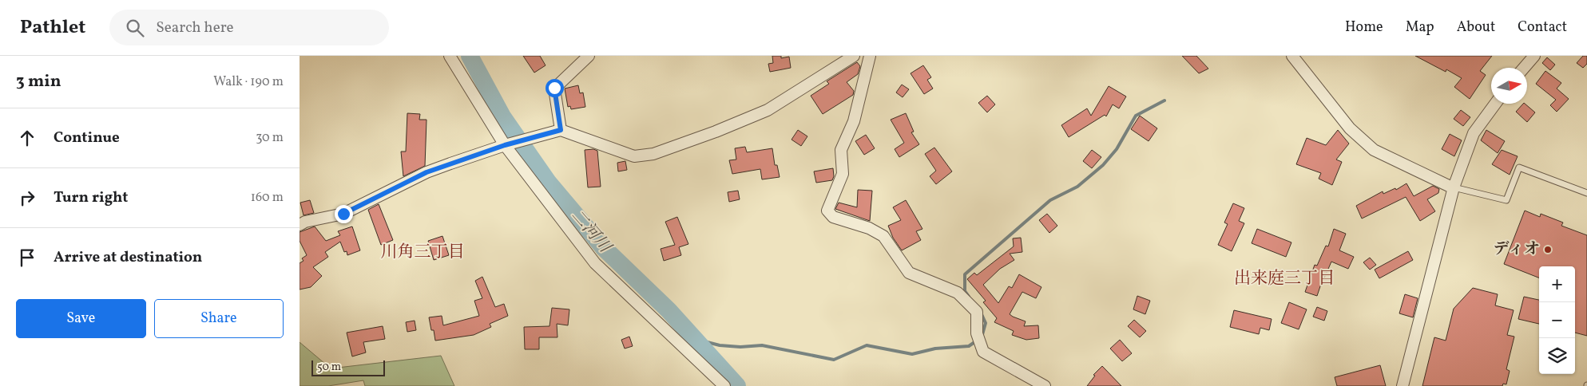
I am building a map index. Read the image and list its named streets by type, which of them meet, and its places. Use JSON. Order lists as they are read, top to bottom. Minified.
{"districts":["川角三丁目","出来庭三丁目"],"water":["二河川"],"places":["ディオ"],"scale_bar":"50 m","north":"right","page":{"header":"Pathlet","search":"Search here","nav":["Home","Map","About","Contact"],"heading":["3 min","Walk · 190 m"],"list":[["Continue","30 m"],["Turn right","160 m"],"Arrive at destination"],"map_buttons":["+","−"],"buttons":["Save","Share"],"scale":"50 m"}}
